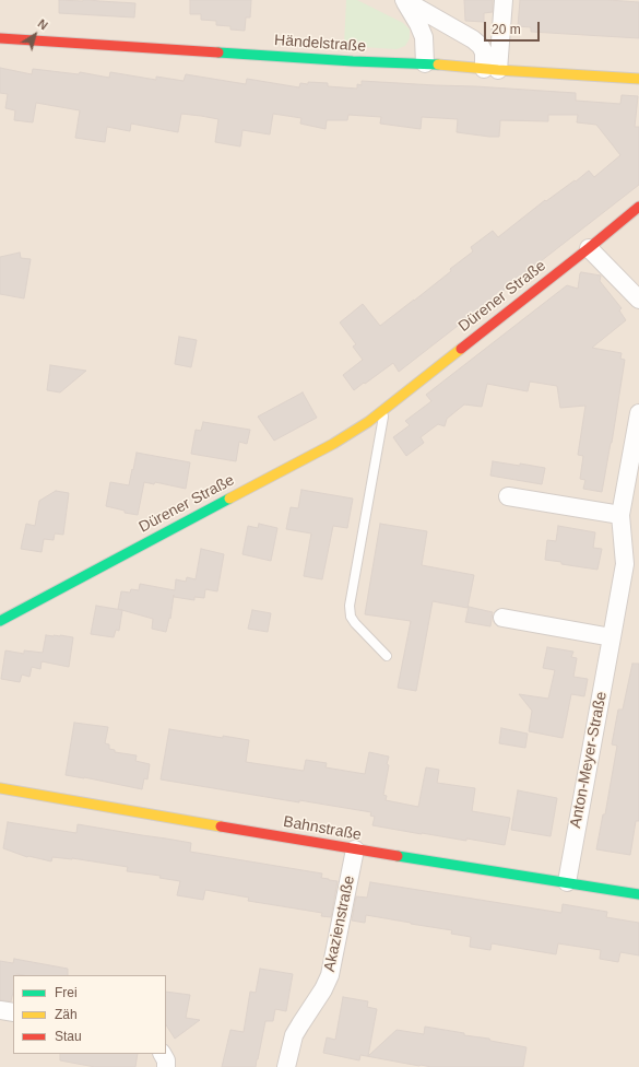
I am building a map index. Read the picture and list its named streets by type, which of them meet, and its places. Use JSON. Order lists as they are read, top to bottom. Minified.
{"streets":{"street":["Händelstraße","Dürener Straße","Anton-Meyer-Straße","Bahnstraße","Akazienstraße"]},"crossings":[["Anton-Meyer-Straße","Bahnstraße"],["Bahnstraße","Akazienstraße"]],"legend":["Frei","Zäh","Stau"],"scale_bar":"20 m","north":"top right"}
